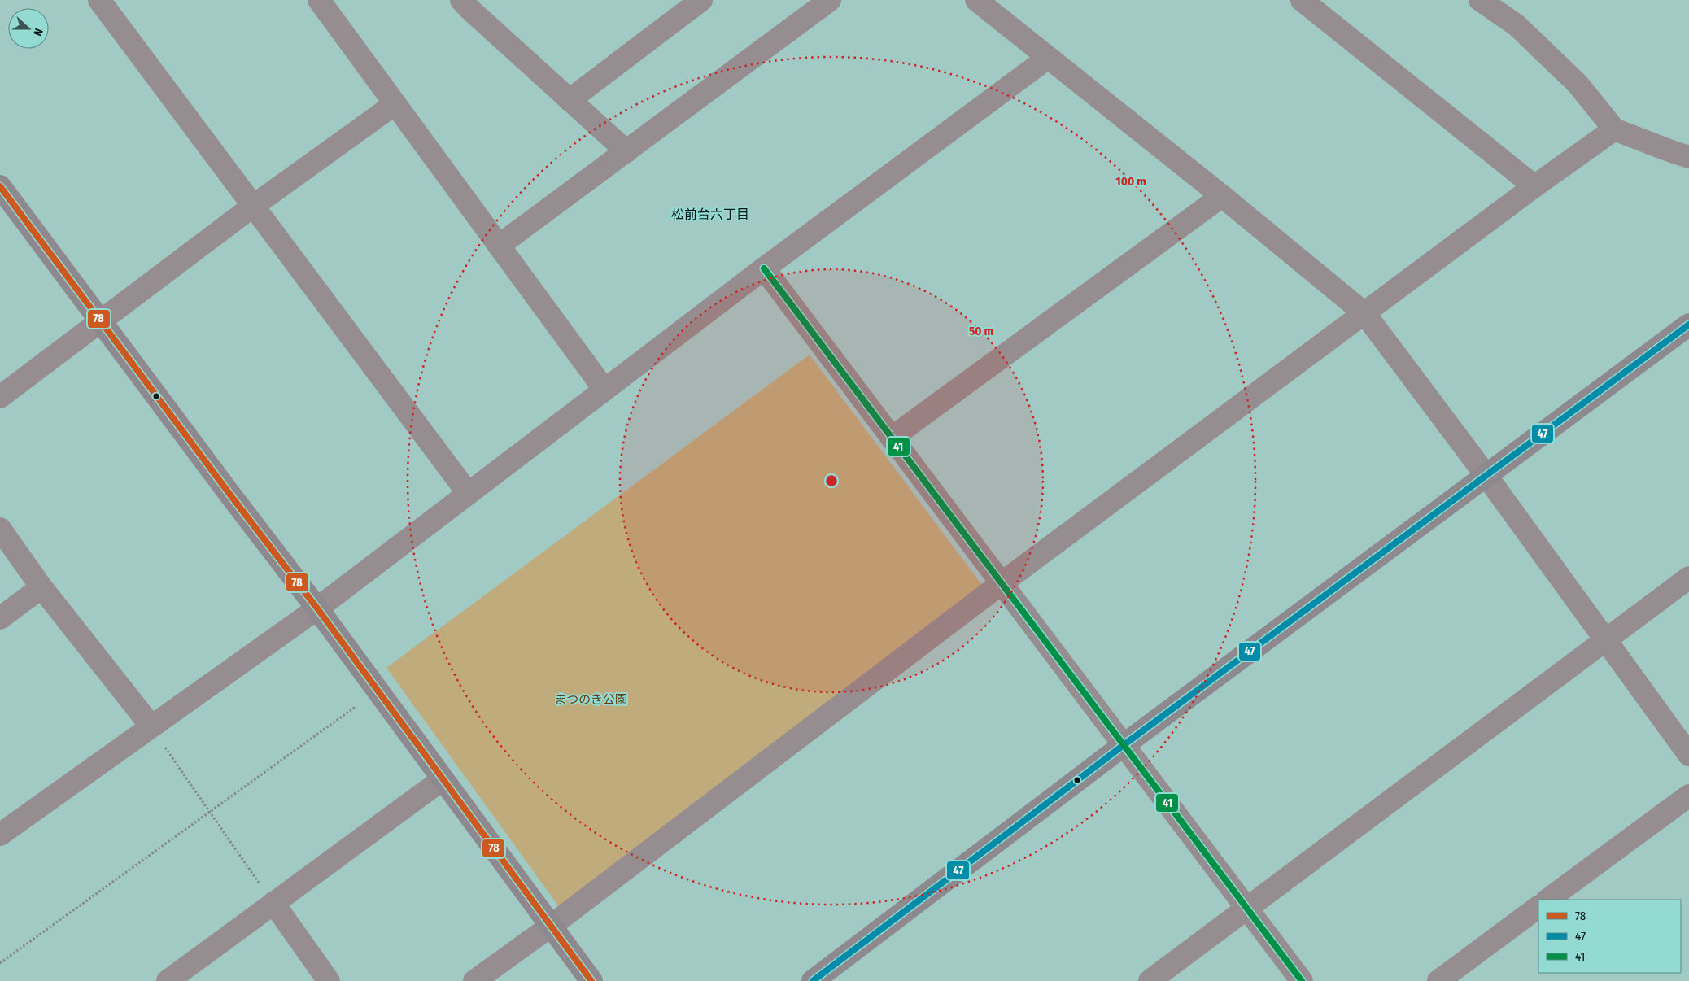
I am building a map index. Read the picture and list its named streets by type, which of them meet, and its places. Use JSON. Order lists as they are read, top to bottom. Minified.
{"districts":["松前台六丁目"],"parks":["まつのき公園"],"lines":["transit line 78","transit line 41","transit line 47"],"legend":["78","47","41"],"north":"right","rings":["100 m","50 m"]}
